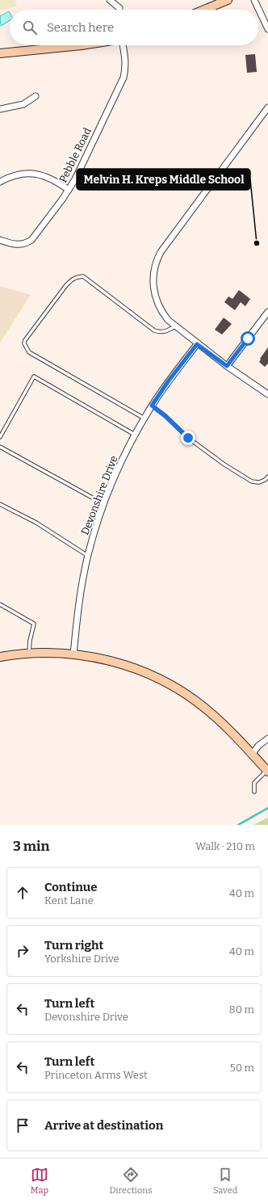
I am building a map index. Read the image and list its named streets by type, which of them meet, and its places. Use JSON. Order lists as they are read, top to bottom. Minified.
{"streets":{"street":["Pebble Road","Devonshire Drive"]},"places":["Melvin H. Kreps Middle School"],"page":{"search":"Search here","heading":["3 min","Walk · 210 m"],"list":[["Continue","Kent Lane","40 m"],["Turn right","Yorkshire Drive","40 m"],["Turn left","Devonshire Drive","80 m"],["Turn left","Princeton Arms West","50 m"],"Arrive at destination"],"nav":["Map","Directions","Saved"]}}
